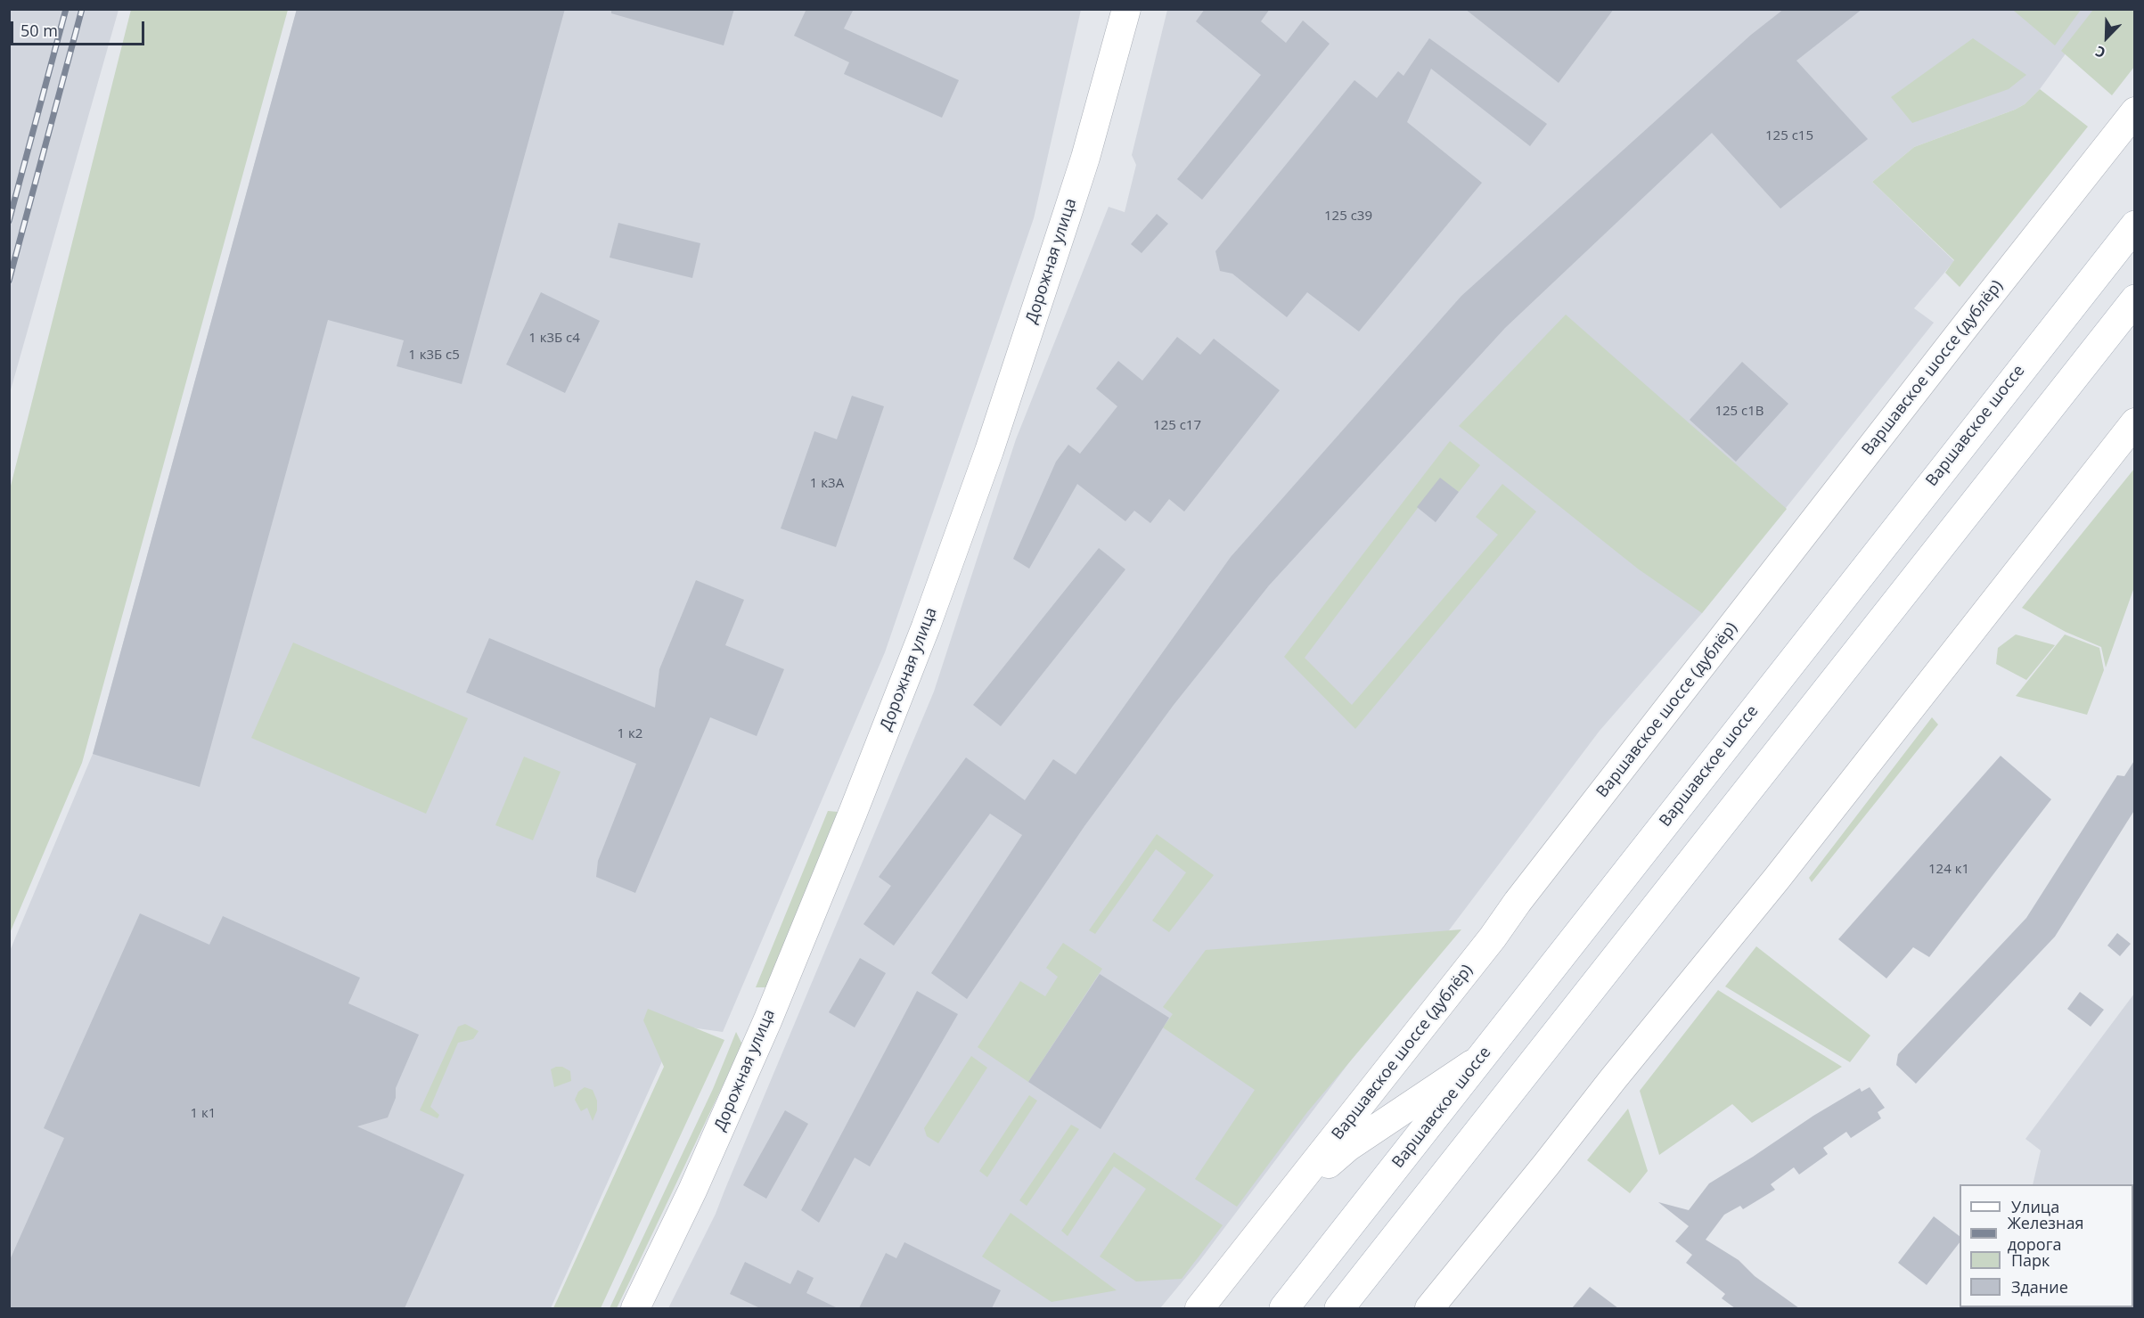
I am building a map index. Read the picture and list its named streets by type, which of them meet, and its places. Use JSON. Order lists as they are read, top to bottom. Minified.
{"streets":{"main road":["Дорожная улица","Варшавское шоссе (дублёр)","Варшавское шоссе"]},"house_numbers":["125 с15","125 с39","1 к3Б с4","1 к3Б с5","125 с1В","125 с17","1 к3А","1 к2","124 к1","1 к1"],"legend":["Улица","Железная дорога","Парк","Здание"],"scale_bar":"50 m","north":"bottom left"}
